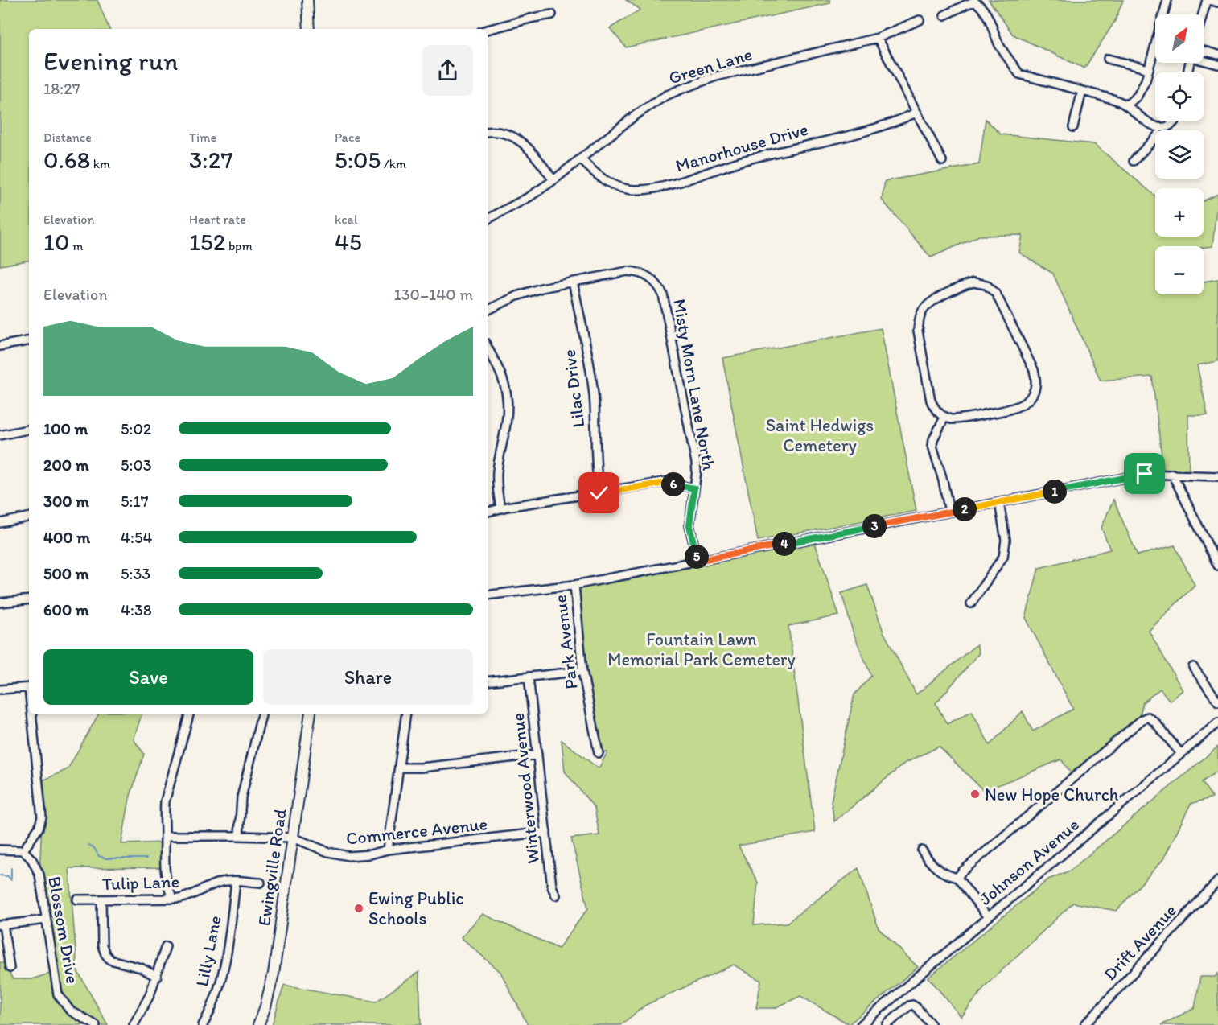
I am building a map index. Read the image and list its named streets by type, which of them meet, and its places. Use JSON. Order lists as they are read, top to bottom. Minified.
{"streets":{"main road":["Ewingville Road"],"street":["Green Lane","Manorhouse Drive","Misty Morn Lane North","Lilac Drive","Park Avenue","Winterwood Avenue","Commerce Avenue","Johnson Avenue","Tulip Lane","Blossom Drive","Drift Avenue","Lilly Lane"]},"crossings":[["Green Lane","Manorhouse Drive"],["Misty Morn Lane North","Lilac Drive"],["Winterwood Avenue","Commerce Avenue"],["Commerce Avenue","Ewingville Road"],["Tulip Lane","Lilly Lane"]],"parks":["Saint Hedwigs Cemetery","Fountain Lawn Memorial Park Cemetery"],"places":["New Hope Church","Ewing Public Schools"],"north":"top right","page":{"map_buttons":["+","−"],"heading":["Evening run","18:27"],"stats":[["Distance","0.68 km"],["Time","3:27"],["Pace","5:05 /km"],["Elevation","10 m"],["Heart rate","152 bpm"],["kcal","45"]],"chart":["Elevation","130–140 m"],"list":[{"name":"100 m","note":"5:02"},{"name":"200 m","note":"5:03"},{"name":"300 m","note":"5:17"},{"name":"400 m","note":"4:54"},{"name":"500 m","note":"5:33"},{"name":"600 m","note":"4:38"}],"pins":["6","1","2","3","4","5"],"buttons":["Save","Share"]}}
